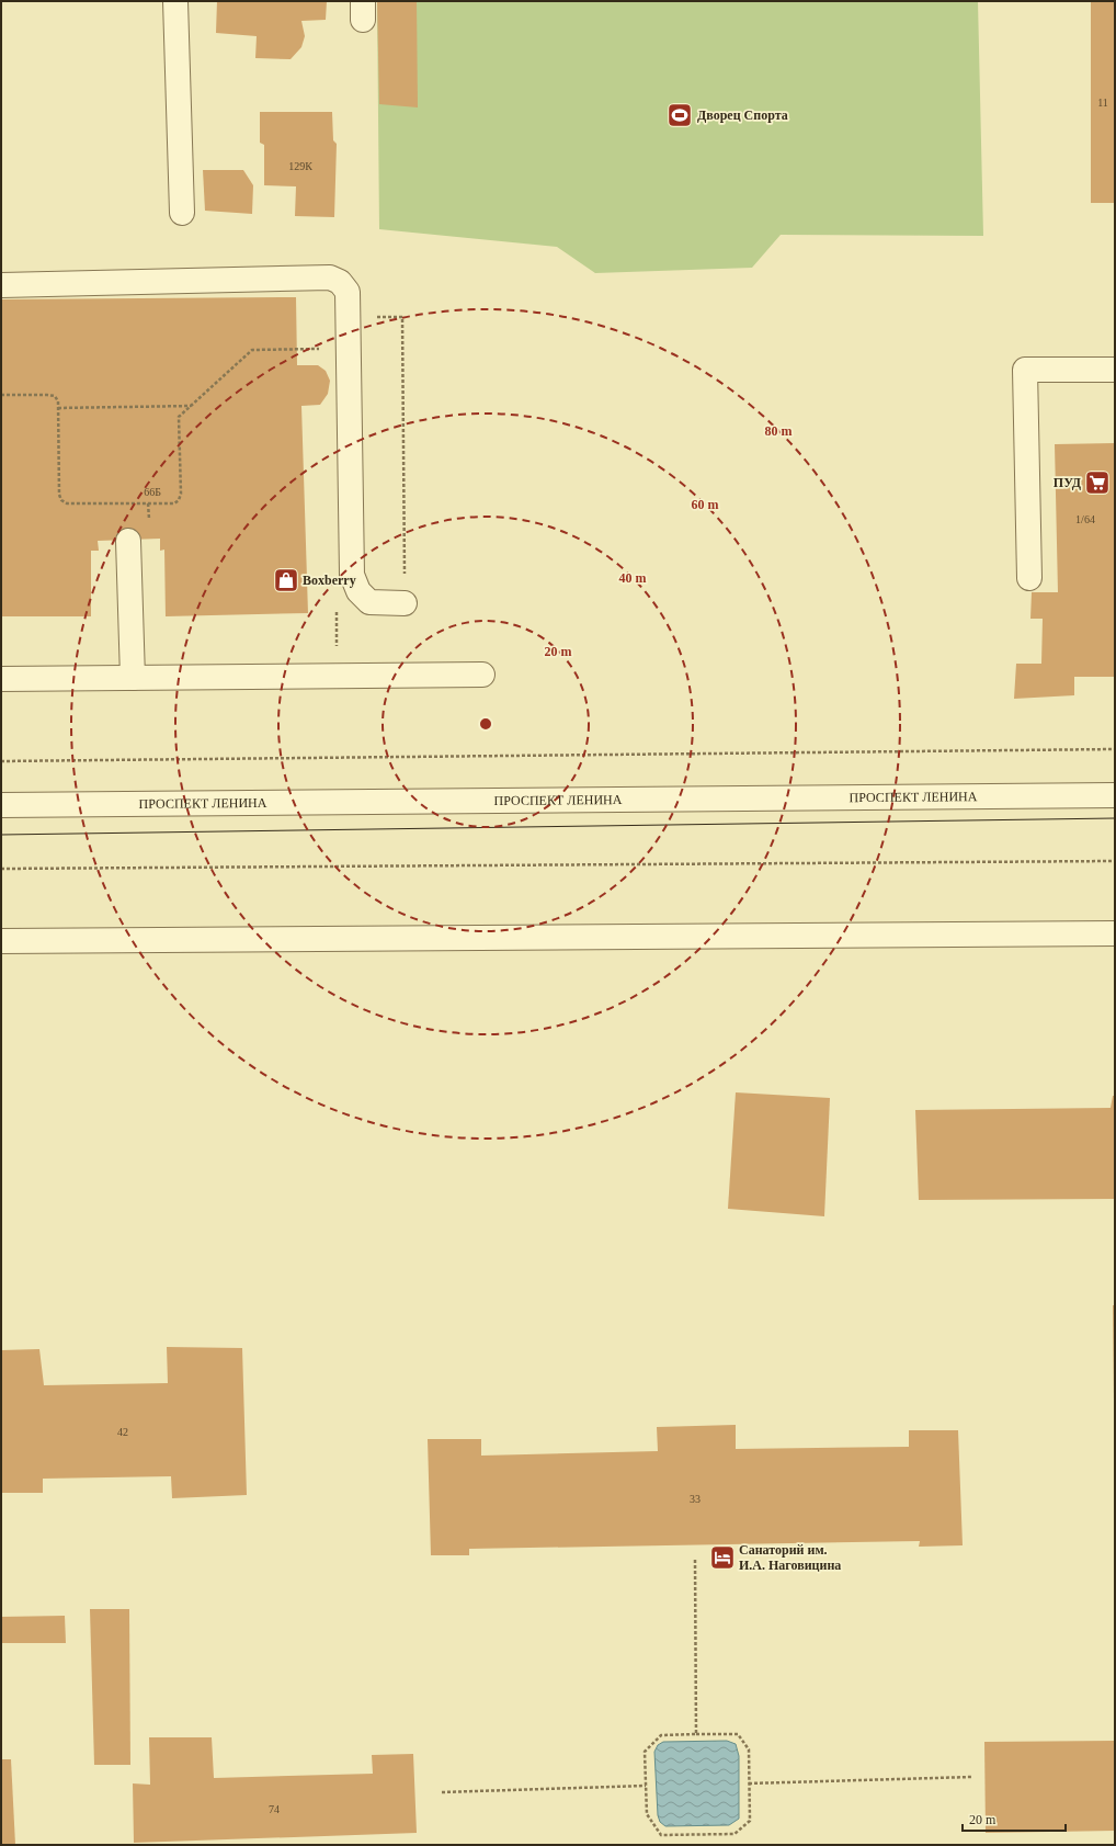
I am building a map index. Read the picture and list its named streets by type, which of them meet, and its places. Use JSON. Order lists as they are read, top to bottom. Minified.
{"streets":{"street":["ПРОСПЕКТ ЛЕНИНА"]},"places":{"sports":["Дворец Спорта"],"supermarket":["ПУД"],"shop":["Boxberry"],"hotel":["Санаторий им. И.А. Наговицина"]},"house_numbers":["11","129К","66Б","1/64","42","33","74"],"scale_bar":"20 m","rings":["80 m","60 m","40 m","20 m"]}
